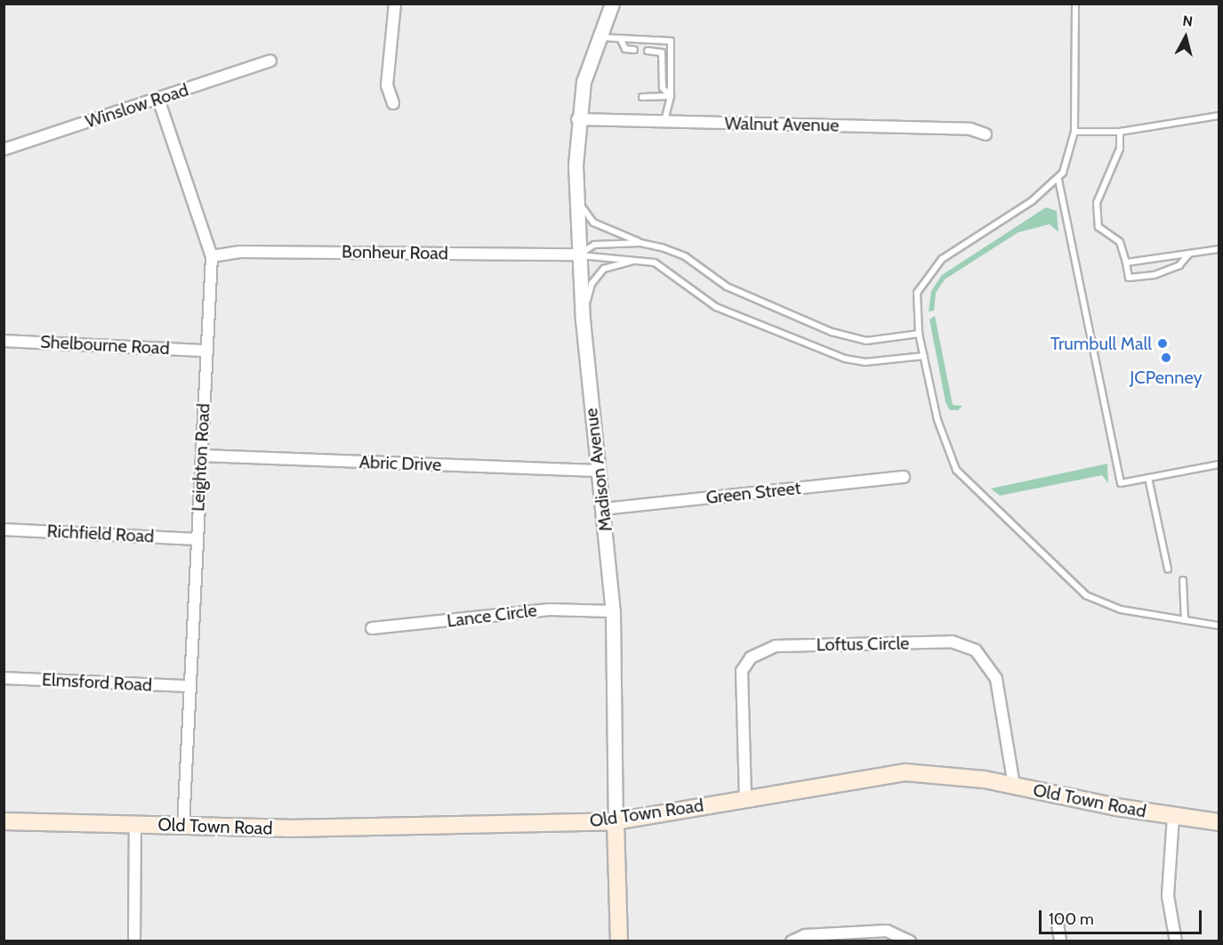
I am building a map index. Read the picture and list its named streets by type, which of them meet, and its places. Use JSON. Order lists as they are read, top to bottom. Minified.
{"streets":{"main road":["Madison Avenue","Old Town Road"],"street":["Winslow Road","Walnut Avenue","Bonheur Road","Shelbourne Road","Leighton Road","Abric Drive","Green Street","Richfield Road","Lance Circle","Loftus Circle","Elmsford Road"]},"crossings":[["Winslow Road","Leighton Road"],["Walnut Avenue","Madison Avenue"],["Bonheur Road","Leighton Road"],["Bonheur Road","Madison Avenue"],["Shelbourne Road","Leighton Road"],["Leighton Road","Abric Drive"],["Leighton Road","Richfield Road"],["Leighton Road","Elmsford Road"],["Leighton Road","Old Town Road"],["Abric Drive","Madison Avenue"],["Madison Avenue","Green Street"],["Madison Avenue","Lance Circle"],["Madison Avenue","Old Town Road"],["Loftus Circle","Old Town Road"]],"places":["Trumbull Mall","JCPenney"],"scale_bar":"100 m","north":"top"}
